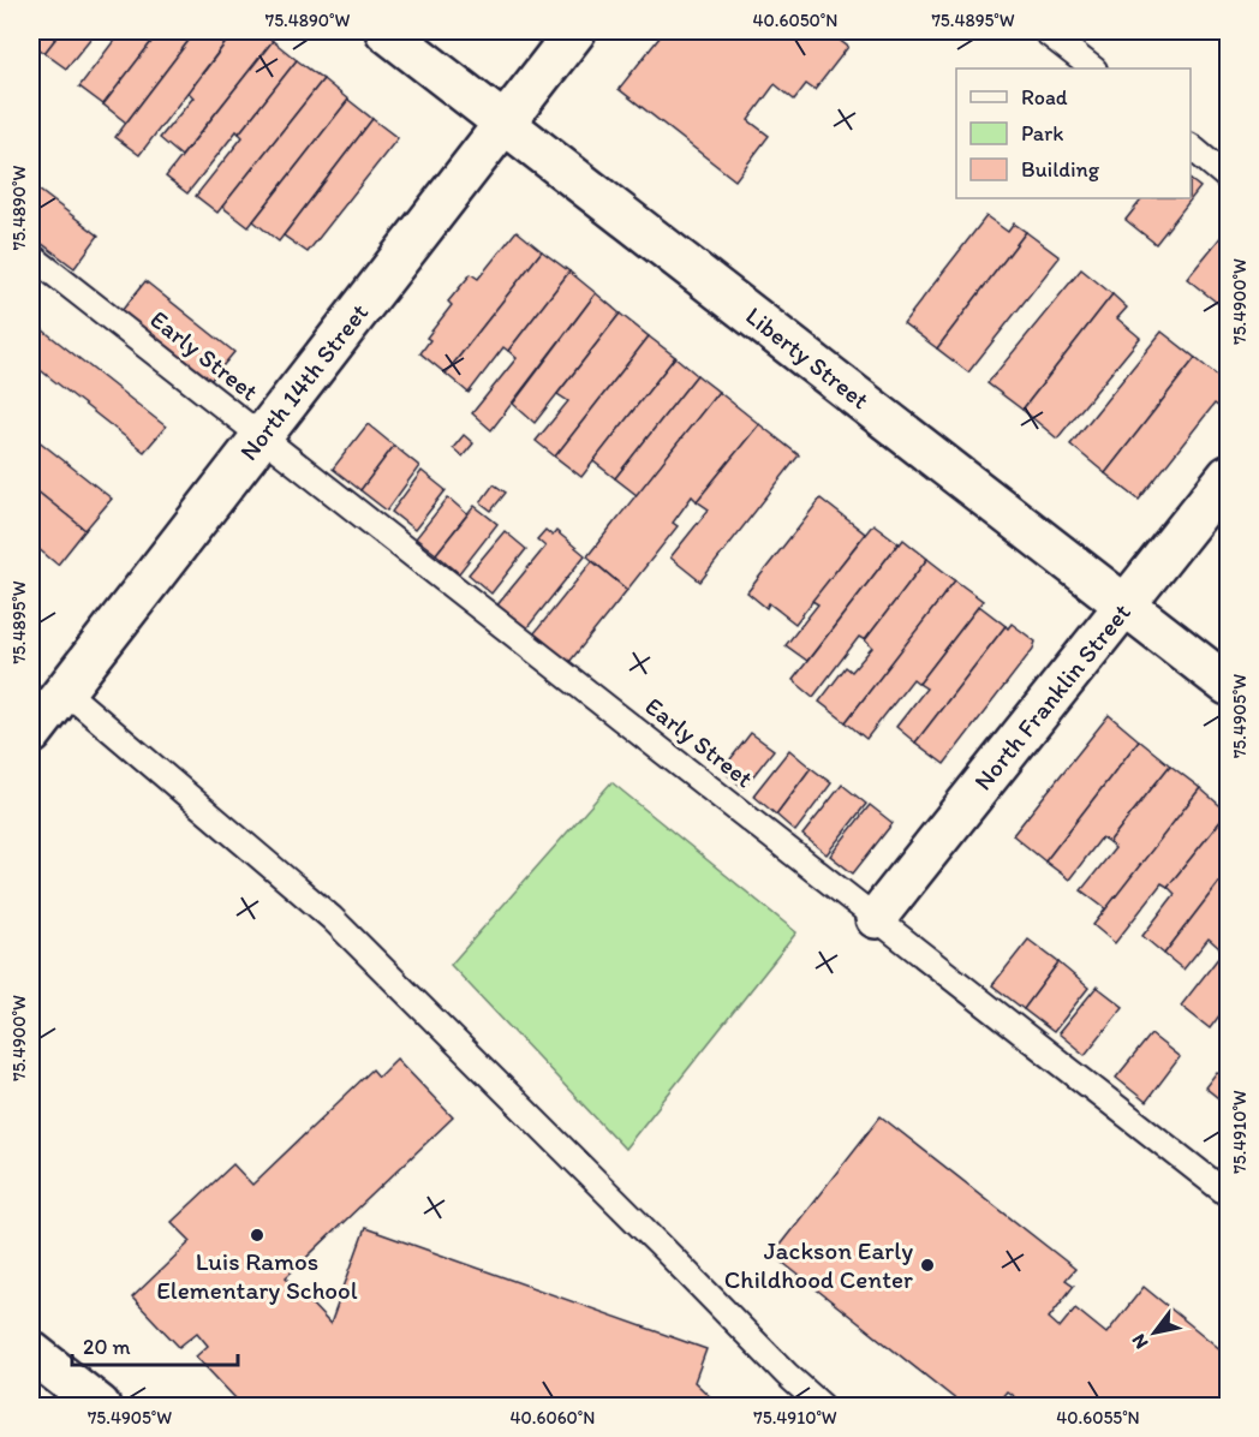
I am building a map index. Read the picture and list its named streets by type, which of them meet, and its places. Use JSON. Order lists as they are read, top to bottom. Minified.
{"streets":{"street":["Liberty Street","North 14th Street","North Franklin Street"],"lane":["Early Street"]},"crossings":[["Early Street","North 14th Street"],["Early Street","North Franklin Street"],["Liberty Street","North 14th Street"],["Liberty Street","North Franklin Street"]],"places":["Luis Ramos Elementary School","Jackson Early Childhood Center"],"legend":["Road","Park","Building"],"scale_bar":"20 m","north":"bottom left","coordinates":["75.4890°W","40.6050°N","75.4895°W","75.4900°W","75.4905°W","75.4910°W","40.6060°N","40.6055°N"]}
